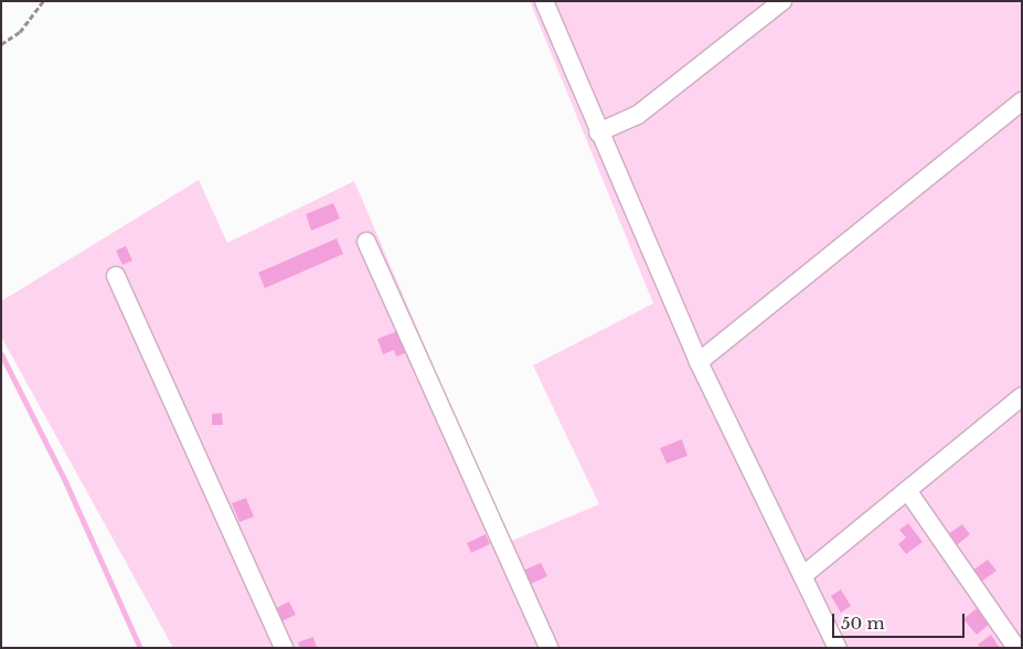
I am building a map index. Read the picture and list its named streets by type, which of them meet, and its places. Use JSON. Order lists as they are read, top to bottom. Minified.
{"scale_bar":"50 m"}
